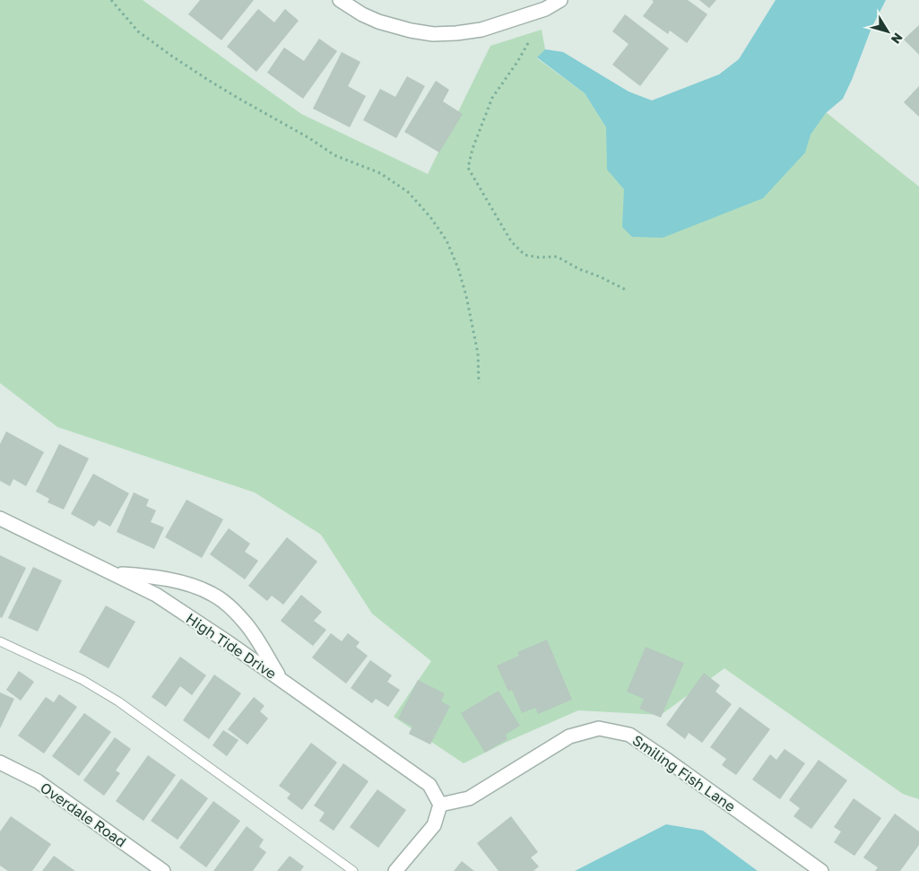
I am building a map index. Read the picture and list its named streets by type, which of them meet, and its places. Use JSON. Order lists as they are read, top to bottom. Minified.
{"streets":{"street":["High Tide Drive","Smiling Fish Lane","Overdale Road"]},"crossings":[["High Tide Drive","Smiling Fish Lane"]],"north":"bottom right"}
